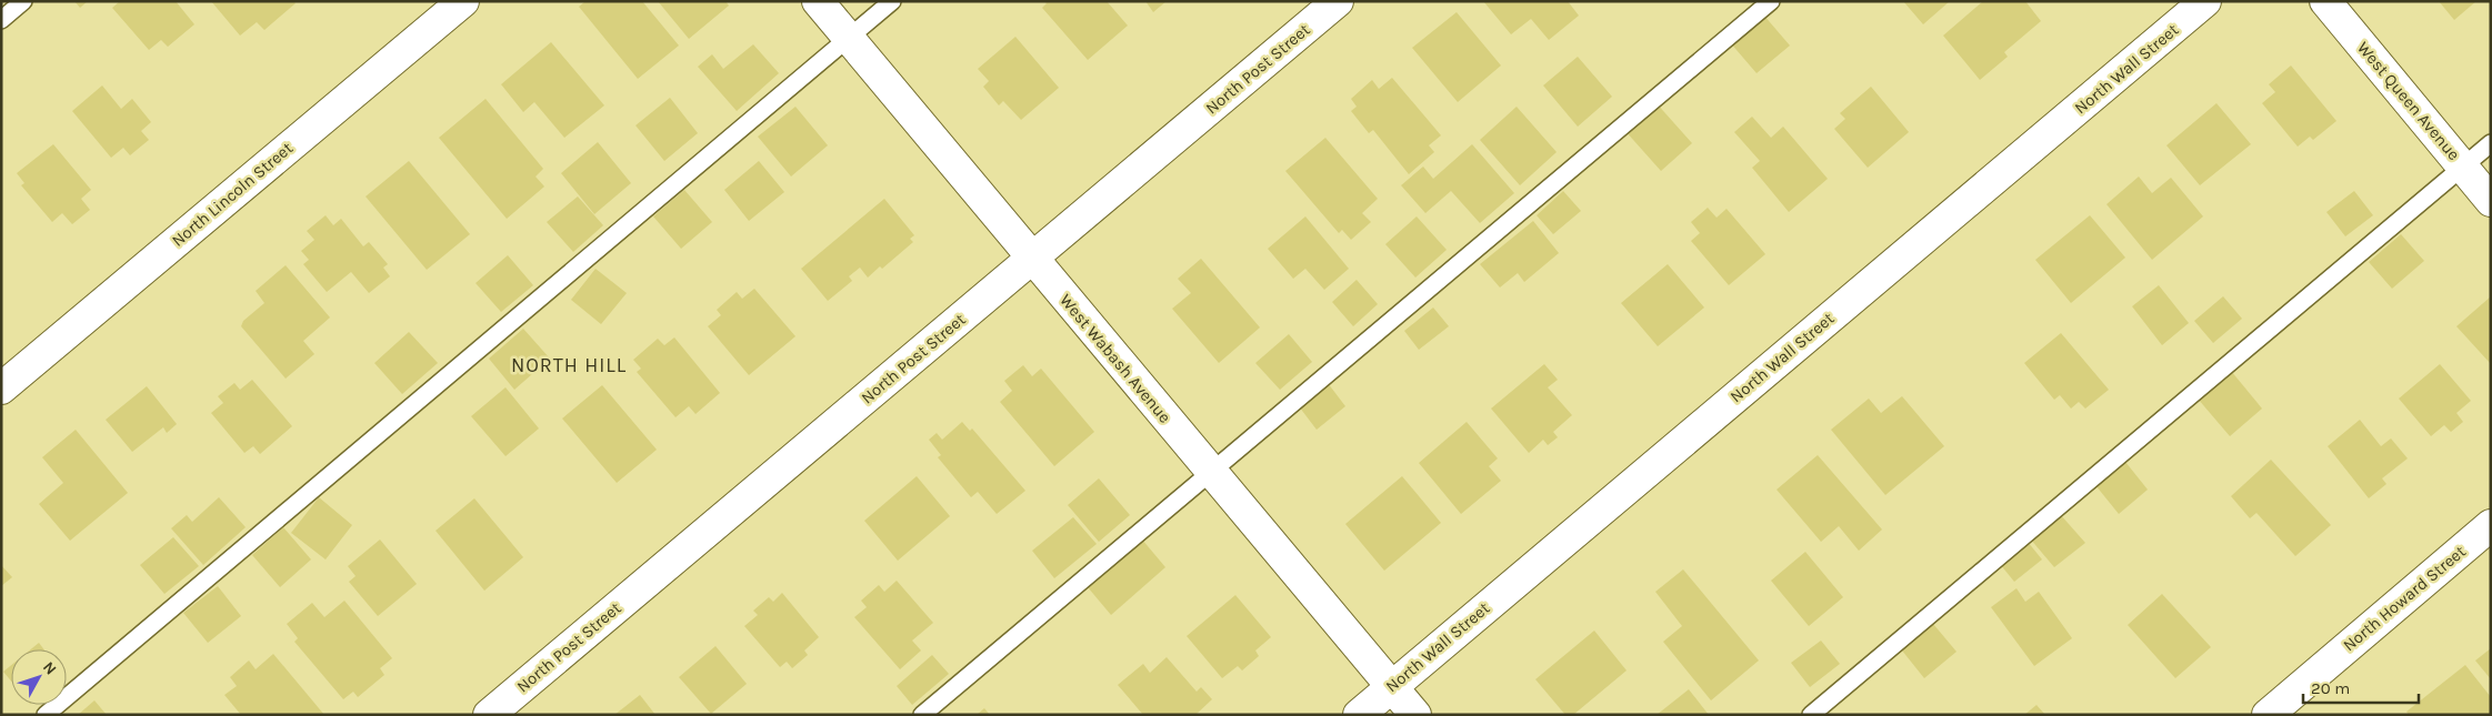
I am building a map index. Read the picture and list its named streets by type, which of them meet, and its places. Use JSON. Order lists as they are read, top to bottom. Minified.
{"streets":{"street":["North Post Street","North Wall Street","West Queen Avenue","North Lincoln Street","West Wabash Avenue","North Howard Street"]},"crossings":[["North Post Street","West Wabash Avenue"],["North Wall Street","West Wabash Avenue"]],"districts":["NORTH HILL"],"scale_bar":"20 m","north":"top right"}
